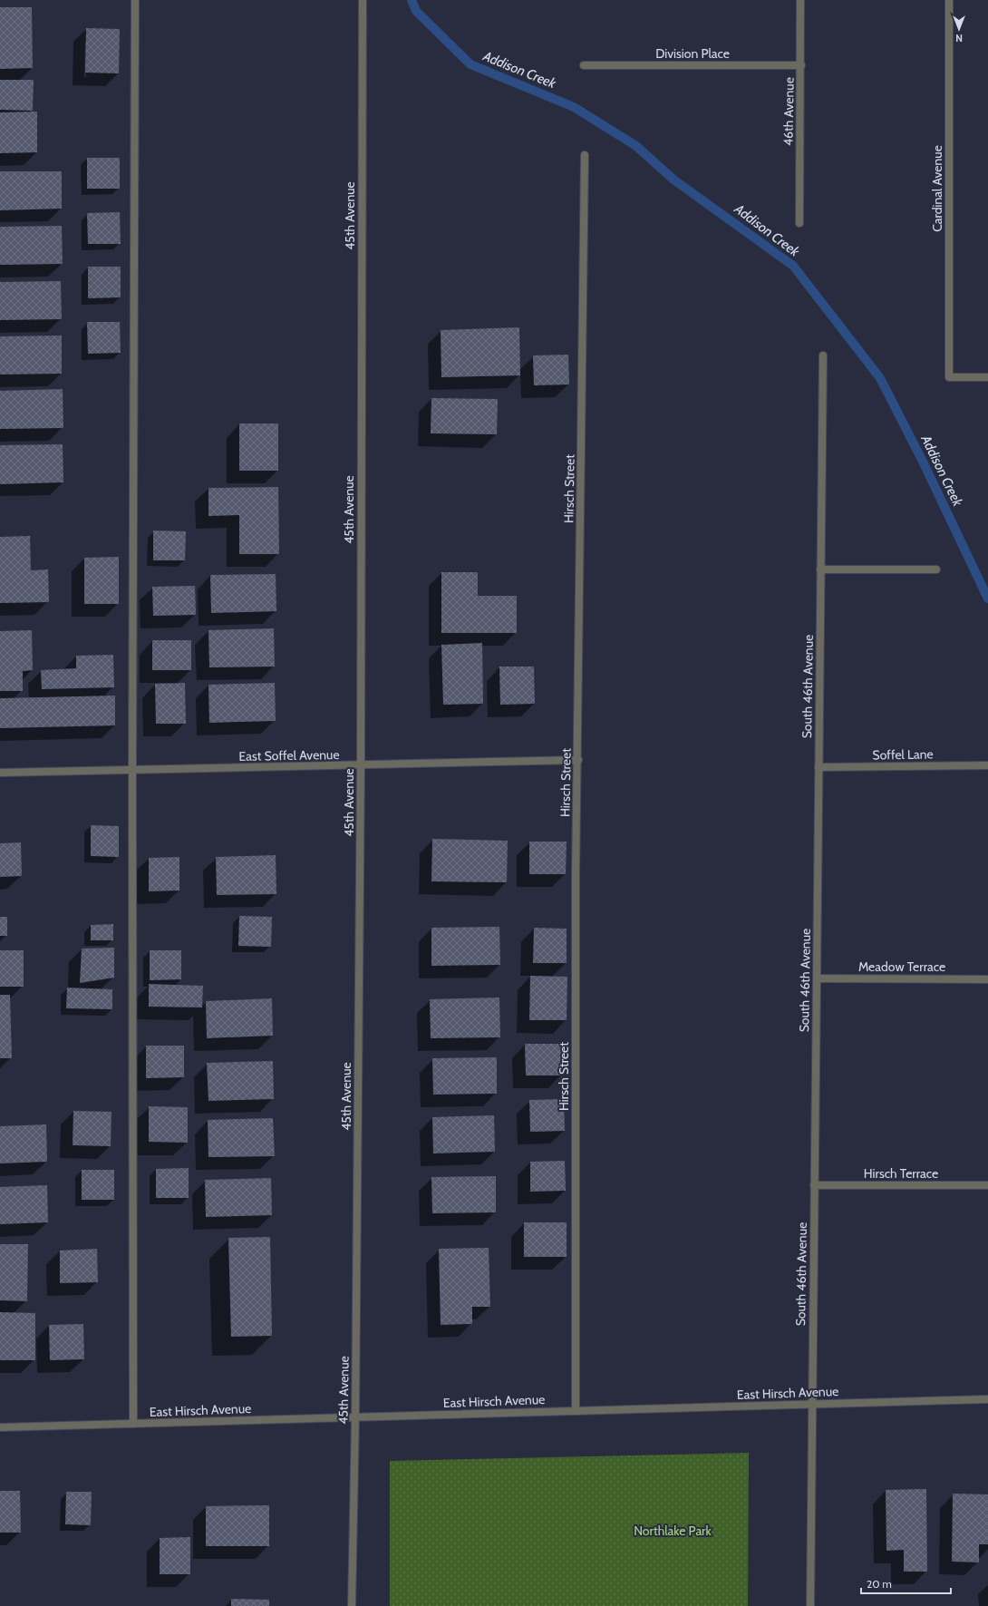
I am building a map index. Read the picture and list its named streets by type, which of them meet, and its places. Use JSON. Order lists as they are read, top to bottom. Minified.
{"streets":{"street":["Division Place","46th Avenue","Cardinal Avenue","45th Avenue","Hirsch Street","South 46th Avenue","Soffel Lane","East Soffel Avenue","Meadow Terrace","Hirsch Terrace","East Hirsch Avenue"]},"crossings":[["Division Place","46th Avenue"],["45th Avenue","East Soffel Avenue"],["45th Avenue","East Hirsch Avenue"],["Hirsch Street","East Soffel Avenue"],["Hirsch Street","East Hirsch Avenue"],["South 46th Avenue","Soffel Lane"],["South 46th Avenue","Meadow Terrace"],["South 46th Avenue","Hirsch Terrace"],["South 46th Avenue","East Hirsch Avenue"]],"water":["Addison Creek"],"parks":["Northlake Park"],"scale_bar":"20 m","north":"bottom"}
